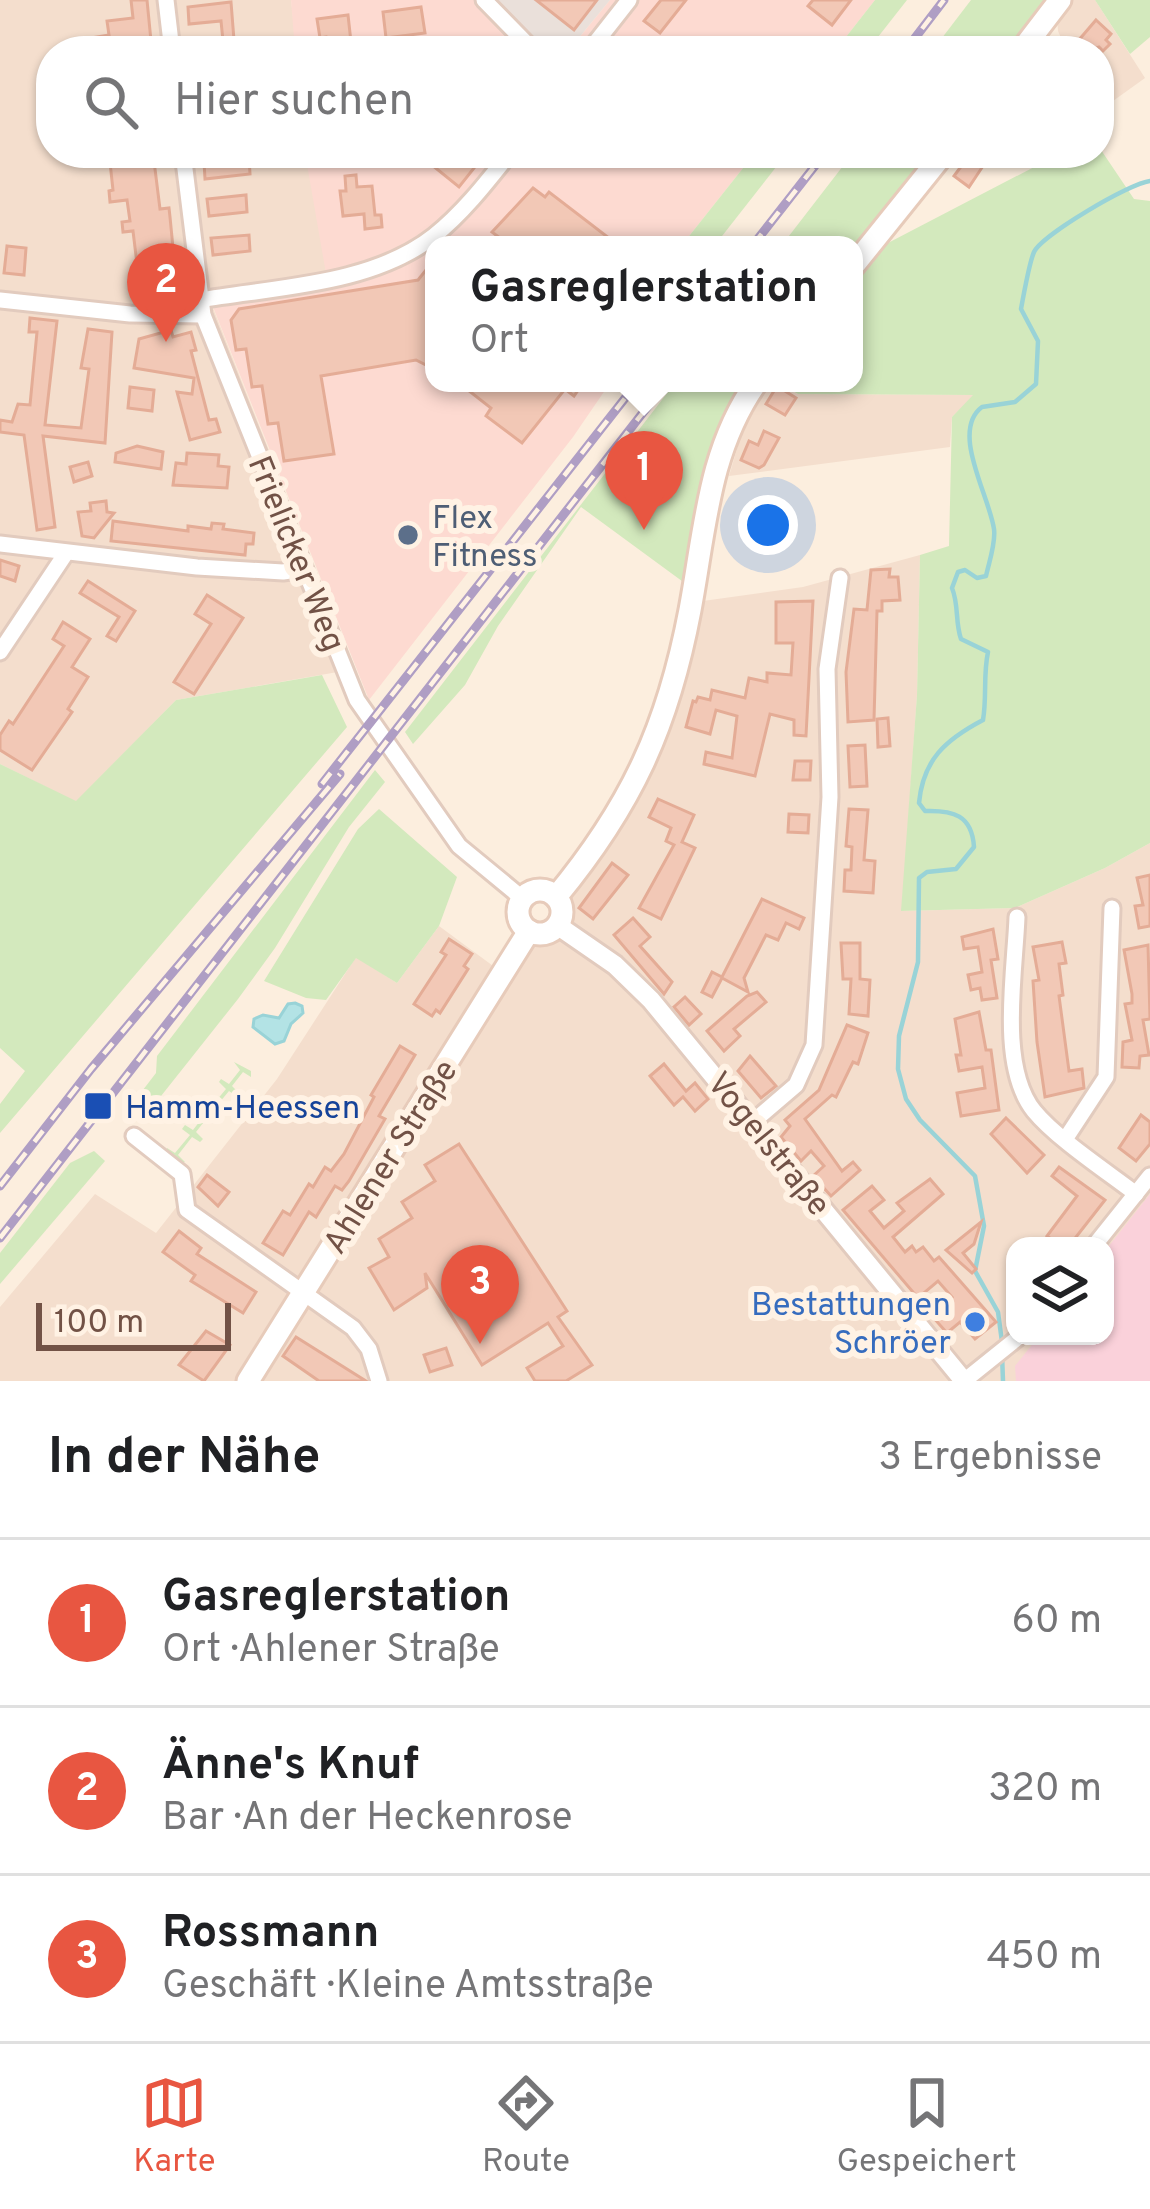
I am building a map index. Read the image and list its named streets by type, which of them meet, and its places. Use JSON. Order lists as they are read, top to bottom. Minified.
{"streets":{"main road":["Ahlener Straße"],"street":["Frielicker Weg","Vogelstraße"]},"crossings":[["Frielicker Weg","Vogelstraße"],["Frielicker Weg","Ahlener Straße"],["Vogelstraße","Ahlener Straße"]],"places":{"other":["Flex Fitness","Bestattungen Schröer"],"transit":["Hamm-Heessen"]},"scale_bar":"100 m","page":{"search":"Hier suchen","popup":["Gasreglerstation","Ort"],"pins":["2","1","3"],"scale":"100 m","heading":["In der Nähe","3 Ergebnisse"],"list":[{"mark":"1","name":"Gasreglerstation","note":"Ort · Ahlener Straße","value":"60 m"},{"mark":"2","name":"Änne's Knuf","note":"Bar · An der Heckenrose","value":"320 m"},{"mark":"3","name":"Rossmann","note":"Geschäft · Kleine Amtsstraße","value":"450 m"}],"nav":["Karte","Route","Gespeichert"]}}
